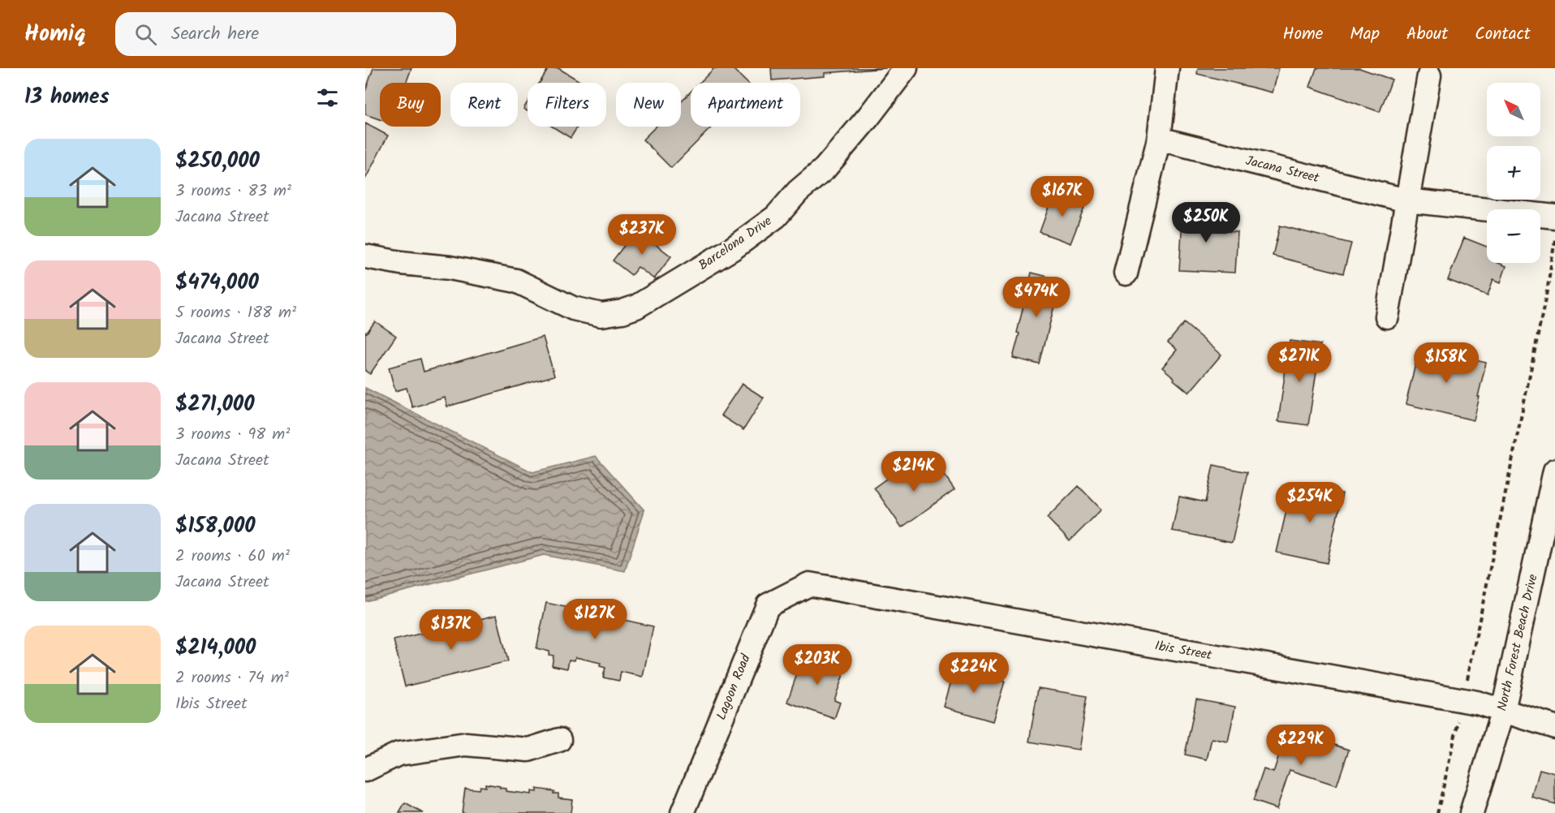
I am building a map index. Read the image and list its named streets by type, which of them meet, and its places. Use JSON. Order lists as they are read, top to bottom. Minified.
{"streets":{"street":["Jacana Street","Barcelona Drive","North Forest Beach Drive","Ibis Street","Lagoon Road"]},"crossings":[["North Forest Beach Drive","Ibis Street"],["Ibis Street","Lagoon Road"]],"north":"top left","page":{"header":"Homiq","search":"Search here","nav":["Home","Map","About","Contact"],"heading":"13 homes","map_buttons":["+","−"],"chip":["Buy","Rent","Filters","New","Apartment"],"list":[{"name":"$250,000","note":"3 rooms · 83 m² · Jacana Street"},{"name":"$474,000","note":"5 rooms · 188 m² · Jacana Street"},{"name":"$271,000","note":"3 rooms · 98 m² · Jacana Street"},{"name":"$158,000","note":"2 rooms · 60 m² · Jacana Street"},{"name":"$214,000","note":"2 rooms · 74 m² · Ibis Street"}],"price":["$167K","$250K","$237K","$474K","$271K","$158K","$214K","$254K","$127K","$137K","$203K","$224K","$229K"]}}
